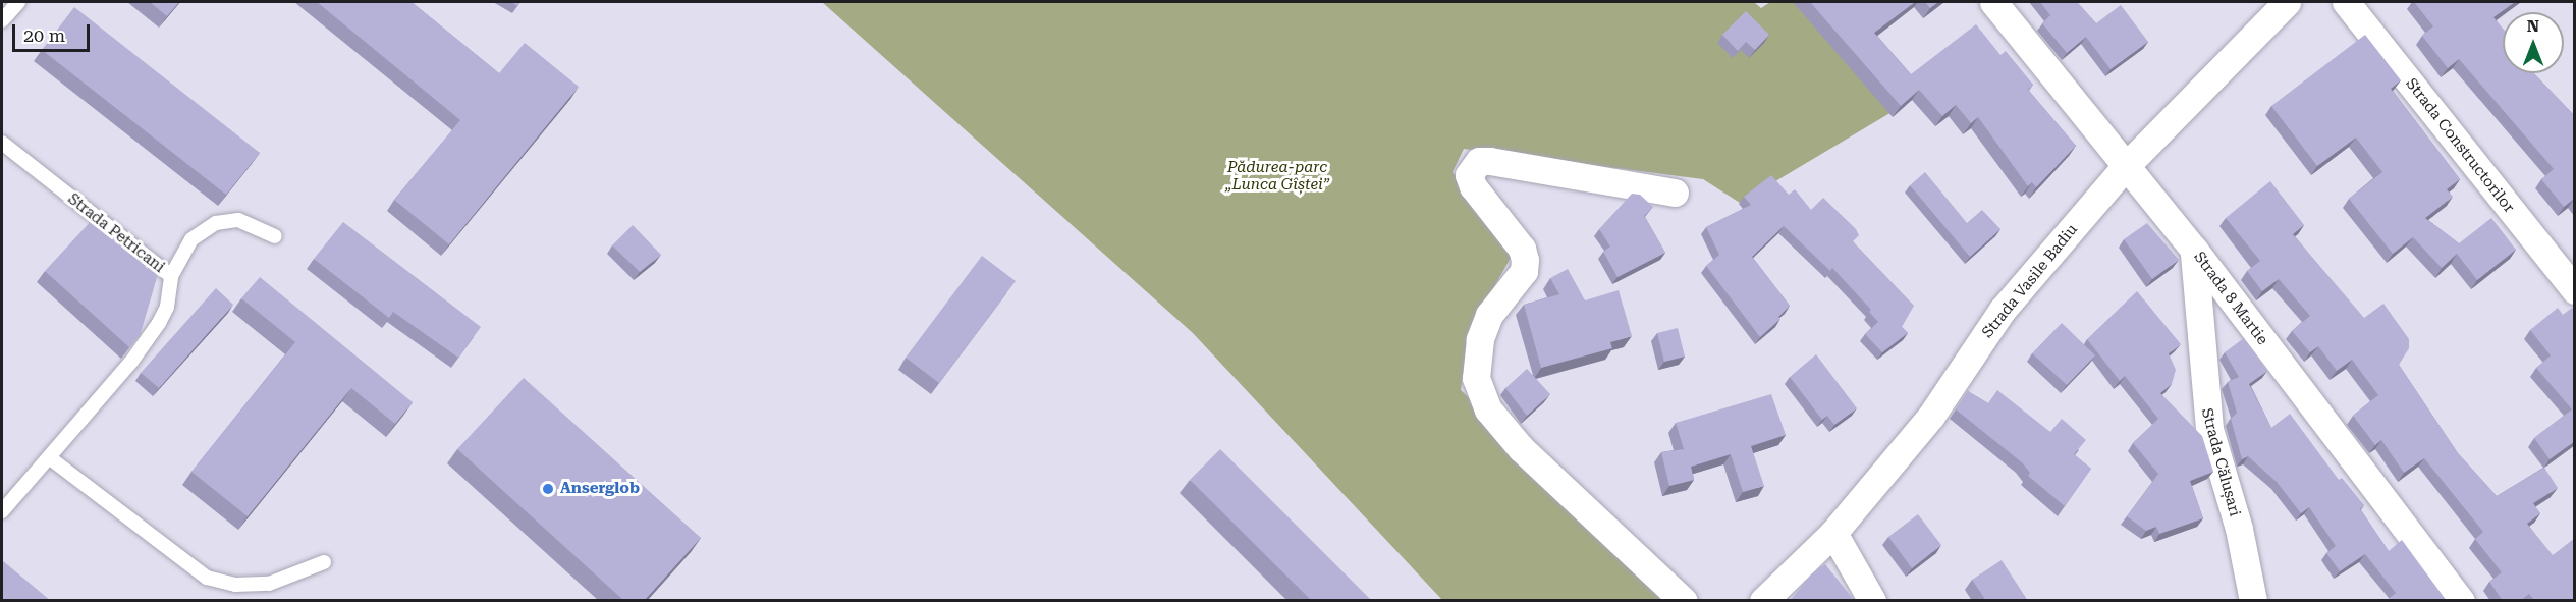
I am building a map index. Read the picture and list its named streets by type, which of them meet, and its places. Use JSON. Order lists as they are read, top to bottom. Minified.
{"streets":{"street":["Strada Constructorilor","Strada Vasile Badiu","Strada 8 Martie","Strada Călușari"],"lane":["Strada Petricani"]},"crossings":[["Strada Vasile Badiu","Strada 8 Martie"],["Strada 8 Martie","Strada Călușari"]],"parks":["Pădurea-parc „Lunca Gîștei”"],"places":["Anserglob"],"scale_bar":"20 m","north":"top"}
